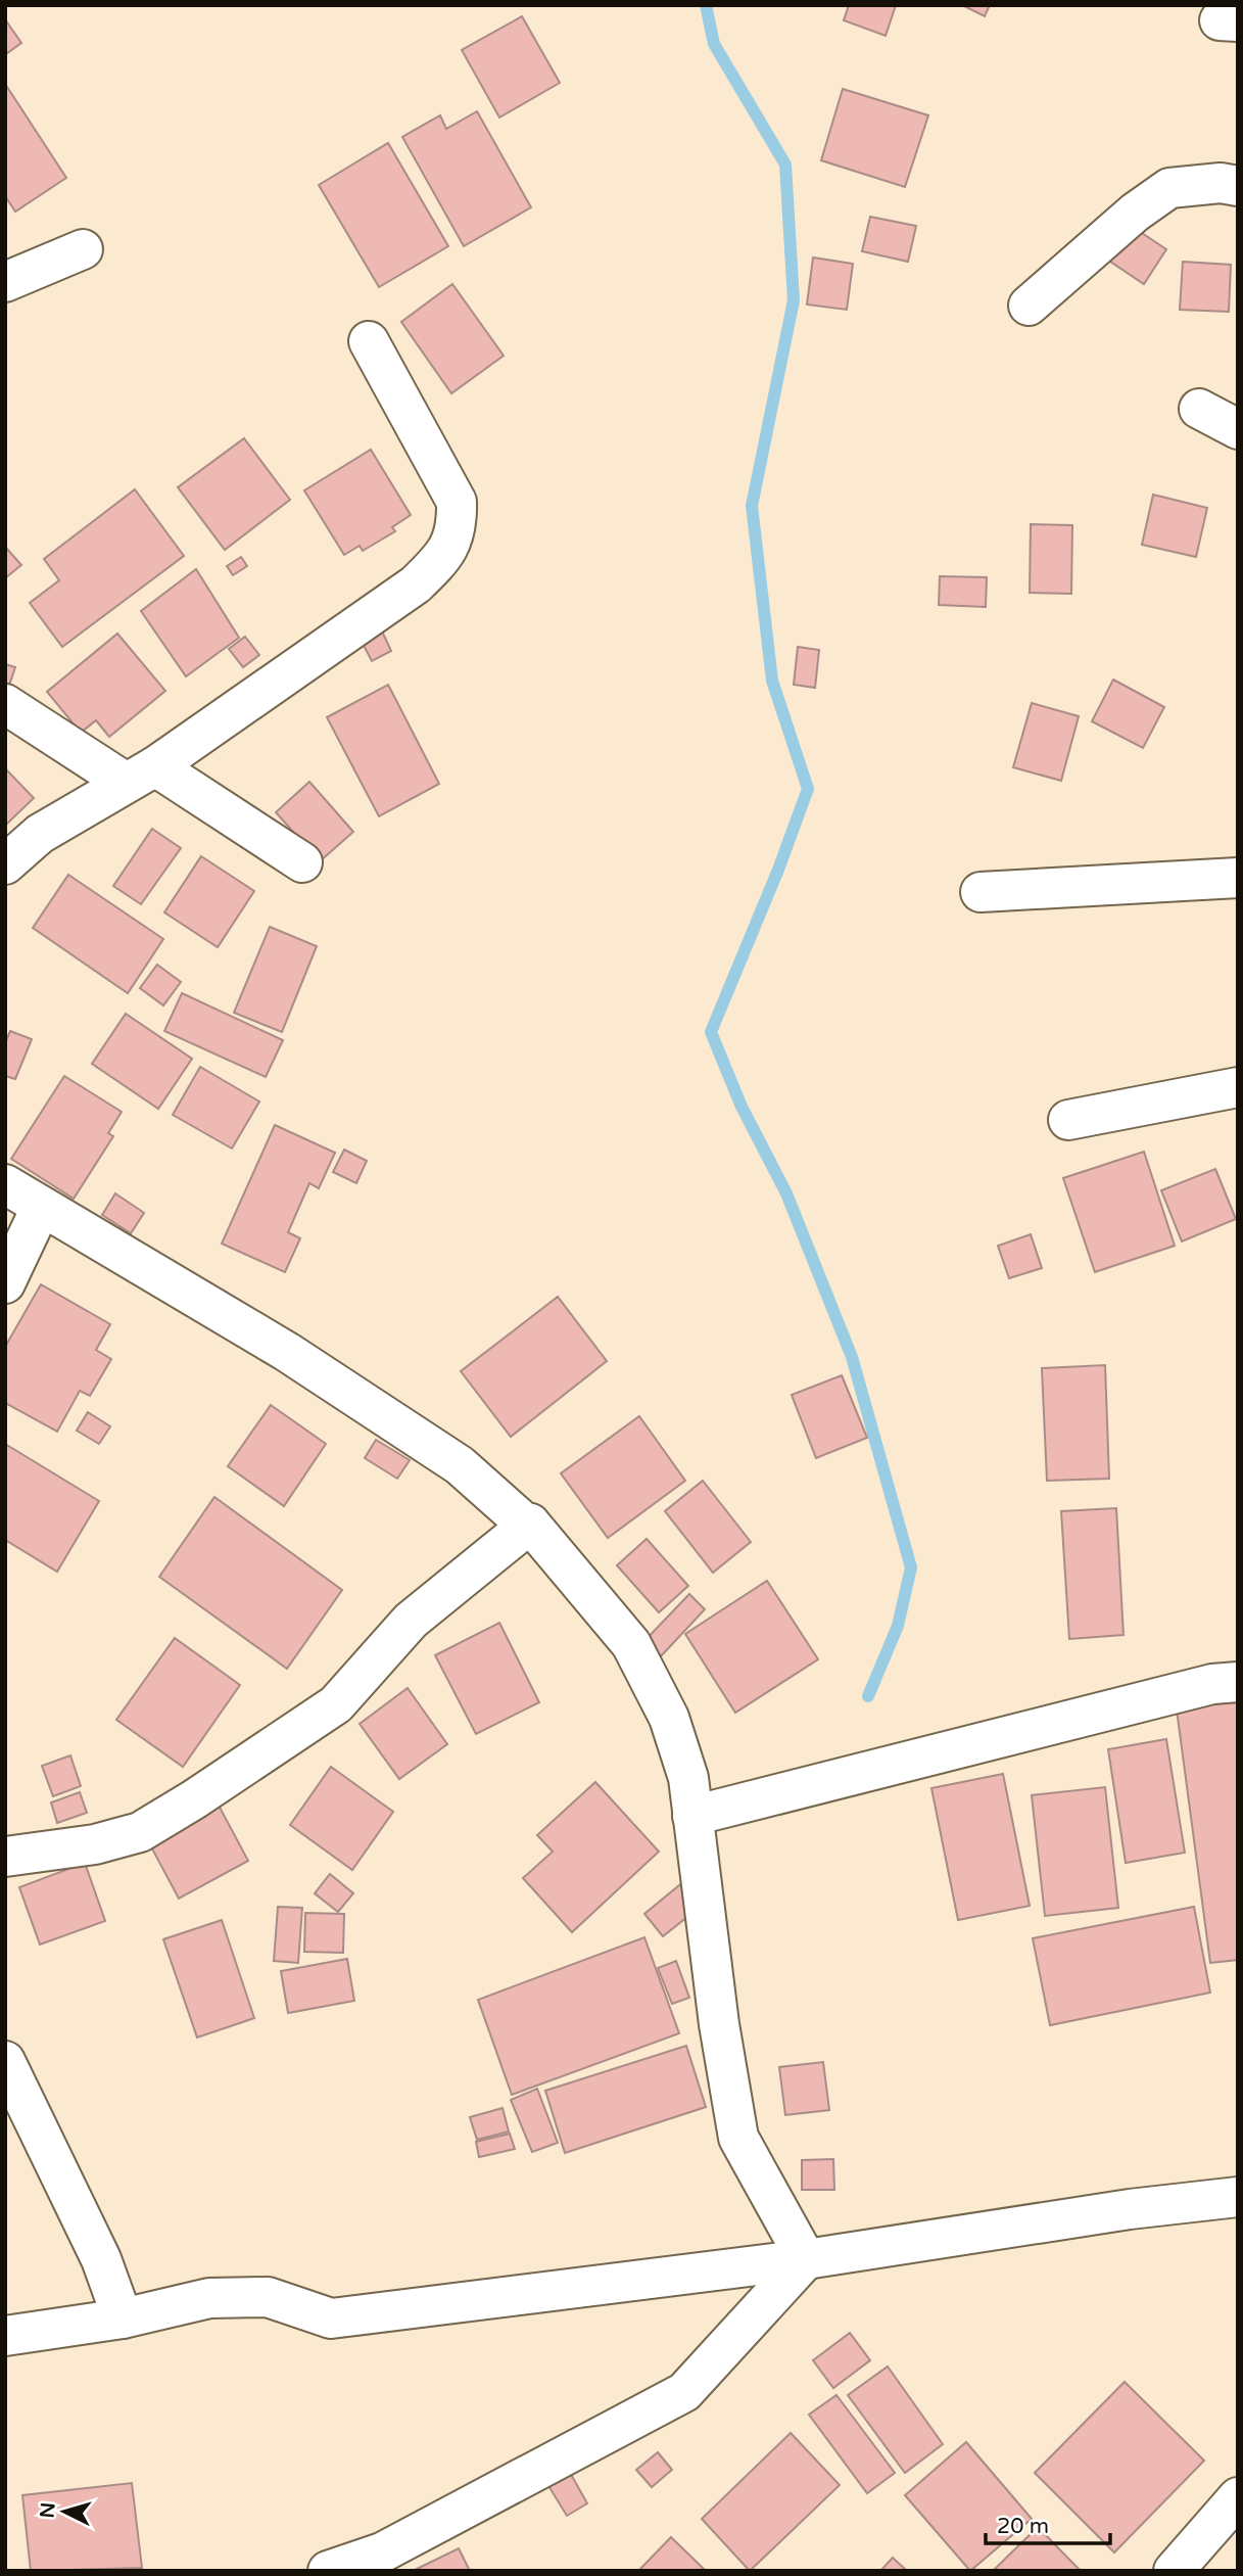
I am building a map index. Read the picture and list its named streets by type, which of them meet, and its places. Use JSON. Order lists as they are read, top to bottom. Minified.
{"scale_bar":"20 m","north":"left"}
